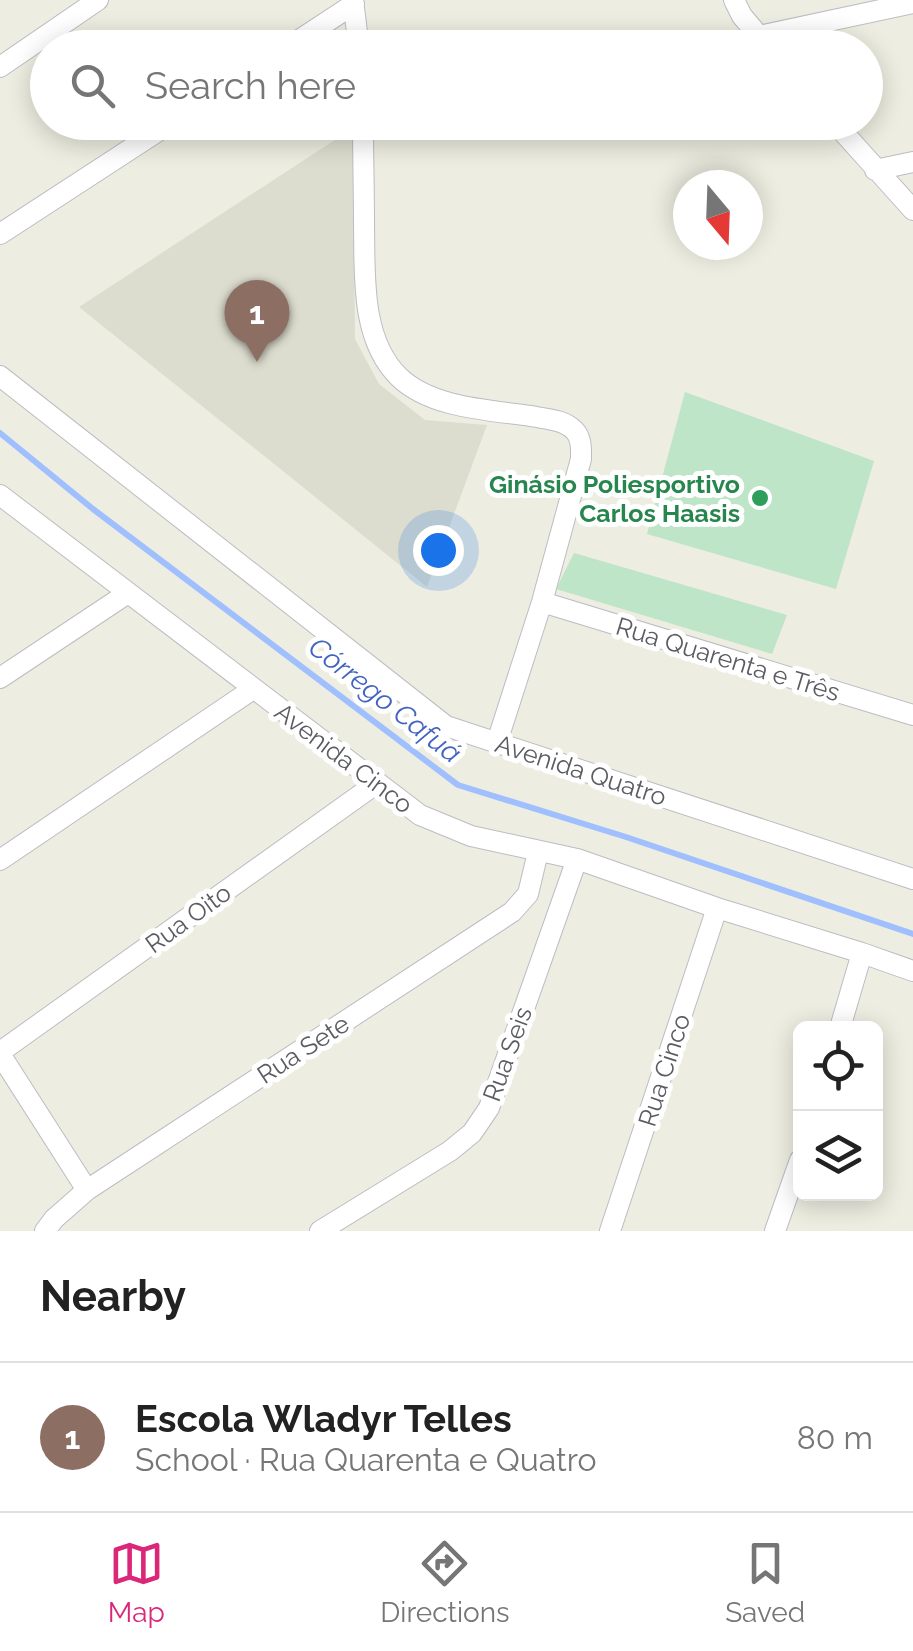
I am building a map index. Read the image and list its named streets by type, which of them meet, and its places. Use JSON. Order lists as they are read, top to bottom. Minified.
{"streets":{"street":["Rua Quarenta e Três","Avenida Cinco","Avenida Quatro","Rua Oito","Rua Sete","Rua Seis","Rua Cinco"]},"crossings":[["Avenida Cinco","Rua Oito"],["Avenida Cinco","Rua Sete"],["Avenida Cinco","Rua Seis"],["Avenida Cinco","Rua Cinco"]],"water":["Córrego Cafuá"],"places":["Ginásio Poliesportivo Carlos Haasis"],"north":"bottom","page":{"search":"Search here","pins":"1","heading":"Nearby","list":[{"mark":"1","name":"Escola Wladyr Telles","note":"School · Rua Quarenta e Quatro","value":"80 m"}],"nav":["Map","Directions","Saved"]}}
